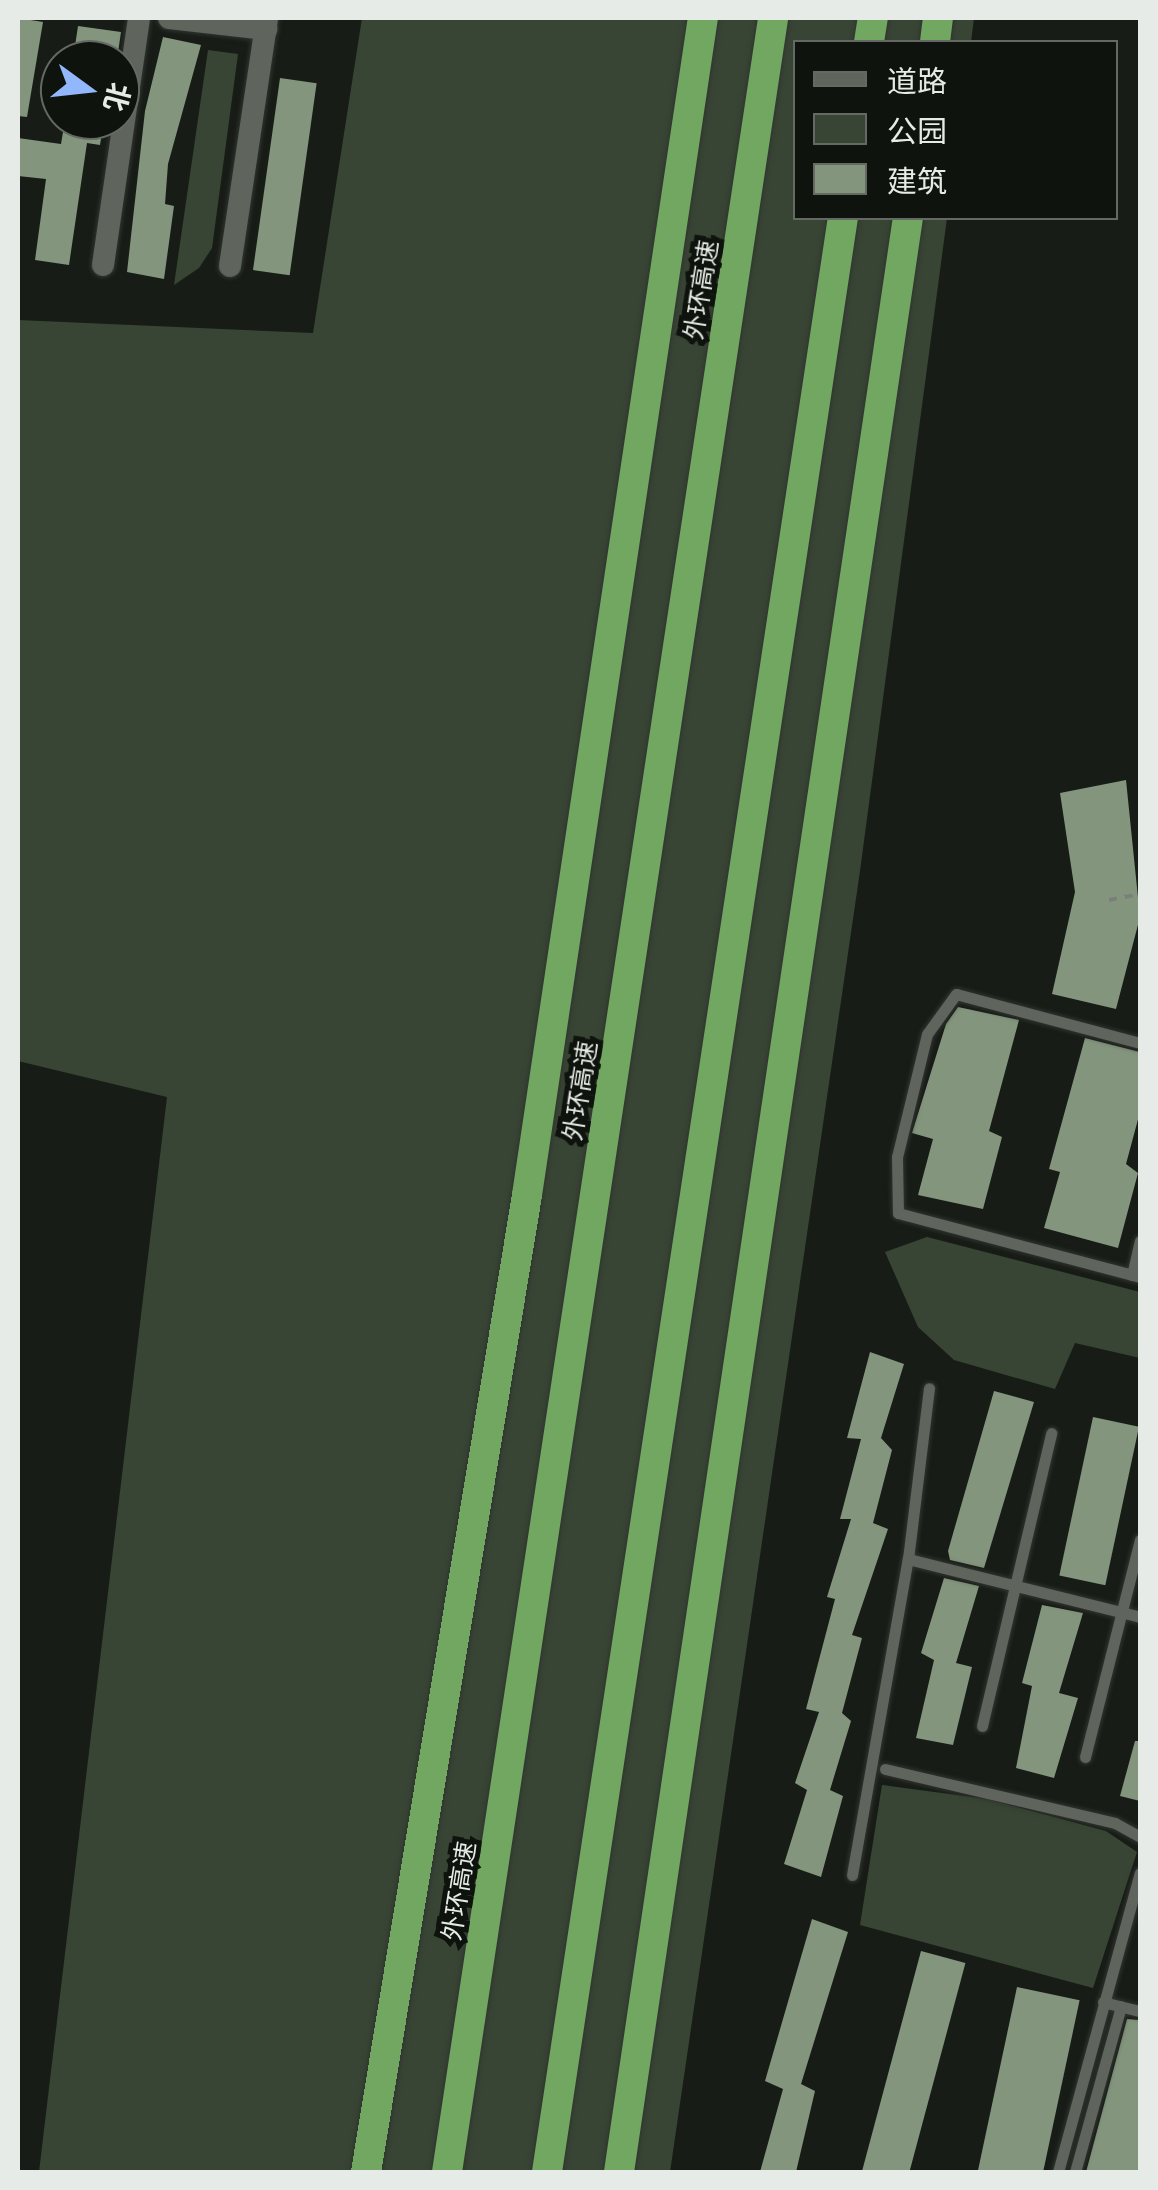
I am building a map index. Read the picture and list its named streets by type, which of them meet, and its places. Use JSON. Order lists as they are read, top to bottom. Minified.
{"streets":{"highway":["外环高速"]},"legend":["道路","公园","建筑"],"north":"right"}
